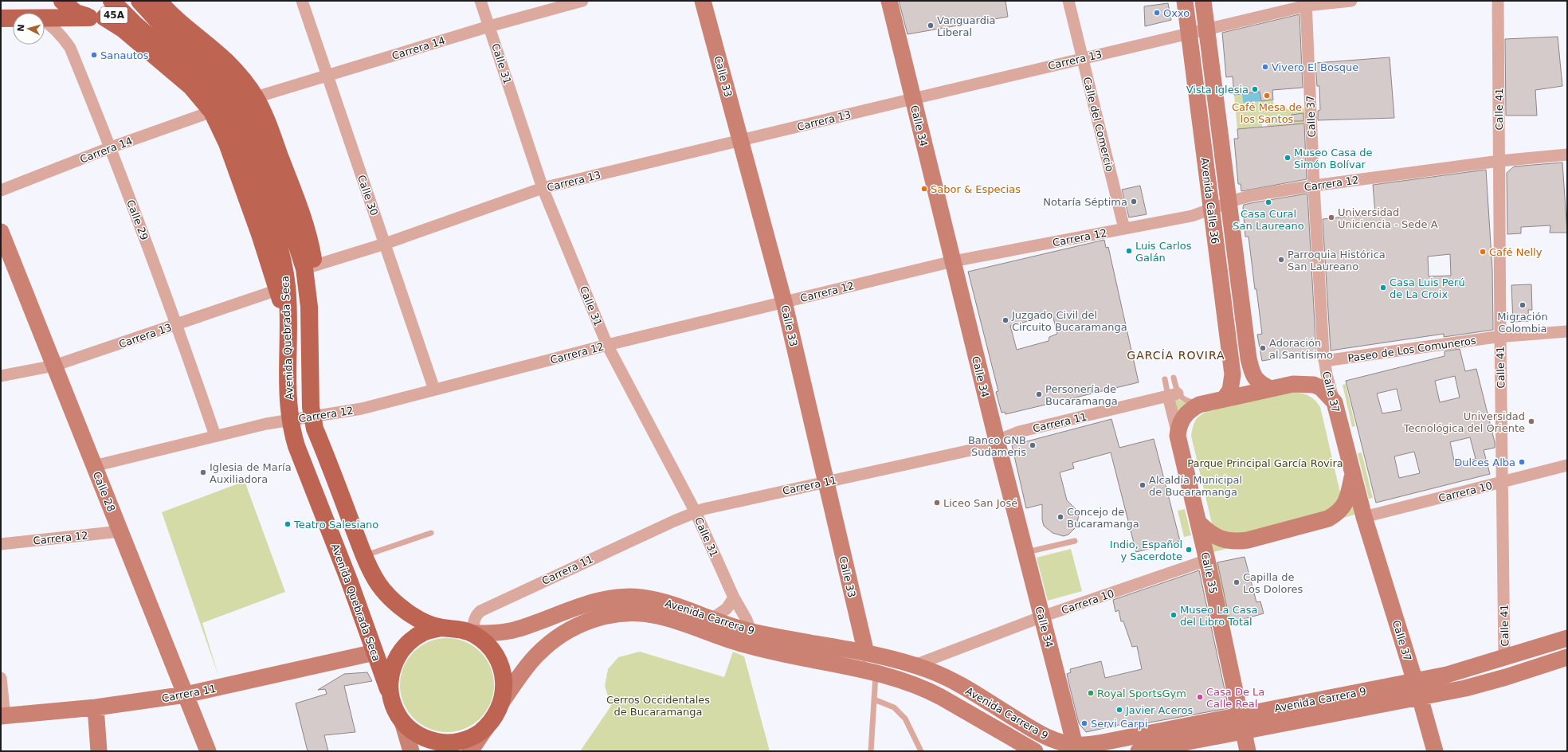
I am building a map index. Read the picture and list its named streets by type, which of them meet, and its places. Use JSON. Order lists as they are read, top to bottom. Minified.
{"streets":{"main road":["45A","Calle 33","Calle 37","Calle 34","Avenida Calle 36","Avenida Quebrada Seca","Carrera 11","Calle 28","Calle 35","Avenida Carrera 9"],"street":["Carrera 14","Carrera 13","Calle 31","Calle 41","Calle del Comercio","Carrera 12","Calle 30","Calle 29","Paseo de Los Comuneros","Carrera 10"]},"crossings":[["Carrera 14","Calle 31"],["Carrera 14","Calle 30"],["Carrera 14","Calle 29"],["Carrera 13","Calle 31"],["Carrera 13","Calle 33"],["Carrera 13","Calle 37"],["Carrera 13","Calle del Comercio"],["Carrera 13","Calle 34"],["Carrera 13","Calle 30"],["Carrera 13","Avenida Calle 36"],["Carrera 13","Calle 29"],["Carrera 13","Avenida Quebrada Seca"],["Carrera 13","Calle 28"],["Calle 31","Carrera 12"],["Calle 31","Carrera 11"],["Calle 31","Avenida Carrera 9"],["Calle 33","Carrera 12"],["Calle 33","Carrera 11"],["Calle 33","Avenida Carrera 9"],["Calle 41","Carrera 12"],["Calle 41","Paseo de Los Comuneros"],["Calle 41","Carrera 10"],["Calle 41","Avenida Carrera 9"],["Calle 37","Carrera 12"],["Calle 37","Paseo de Los Comuneros"],["Calle 37","Carrera 10"],["Calle 37","Avenida Carrera 9"],["Calle del Comercio","Carrera 12"],["Calle 34","Carrera 12"],["Calle 34","Carrera 11"],["Calle 34","Carrera 10"],["Calle 34","Avenida Carrera 9"],["Carrera 12","Calle 30"],["Carrera 12","Avenida Calle 36"],["Carrera 12","Calle 29"],["Carrera 12","Avenida Quebrada Seca"],["Carrera 12","Calle 28"],["Avenida Quebrada Seca","Carrera 11"],["Avenida Quebrada Seca","Avenida Carrera 9"],["Carrera 11","Calle 28"],["Carrera 11","Calle 35"],["Carrera 11","Avenida Carrera 9"],["Carrera 10","Calle 35"],["Carrera 10","Avenida Carrera 9"],["Calle 35","Avenida Carrera 9"]],"districts":["GARCÍA ROVIRA"],"parks":["Parque Principal García Rovira","Cerros Occidentales de Bucaramanga"],"places":["Oxxo","Vanguardia Liberal","Sanautos","Vivero El Bosque","Vista Iglesia","Café Mesa de los Santos","Museo Casa de Simón Bolívar","Sabor & Especias","Notaría Séptima","Casa Cural San Laureano","Universidad Uniciencia - Sede A","Luis Carlos Galán","Café Nelly","Parroquia Histórica San Laureano","Casa Luis Perú de La Croix","Migración Colombia","Juzgado Civil del Circuito Bucaramanga","Adoración al Santísimo","Personería de Bucaramanga","Universidad Tecnológica del Oriente","Banco GNB Sudameris","Dulces Alba","Iglesia de María Auxiliadora","Alcaldía Municipal de Bucaramanga","Liceo San José","Concejo de Bucaramanga","Teatro Salesiano","Indio, Español y Sacerdote","Capilla de Los Dolores","Museo La Casa del Libro Total","Royal SportsGym","Casa De La Calle Real","Javier Aceros","Servi Carpi"],"north":"left"}
